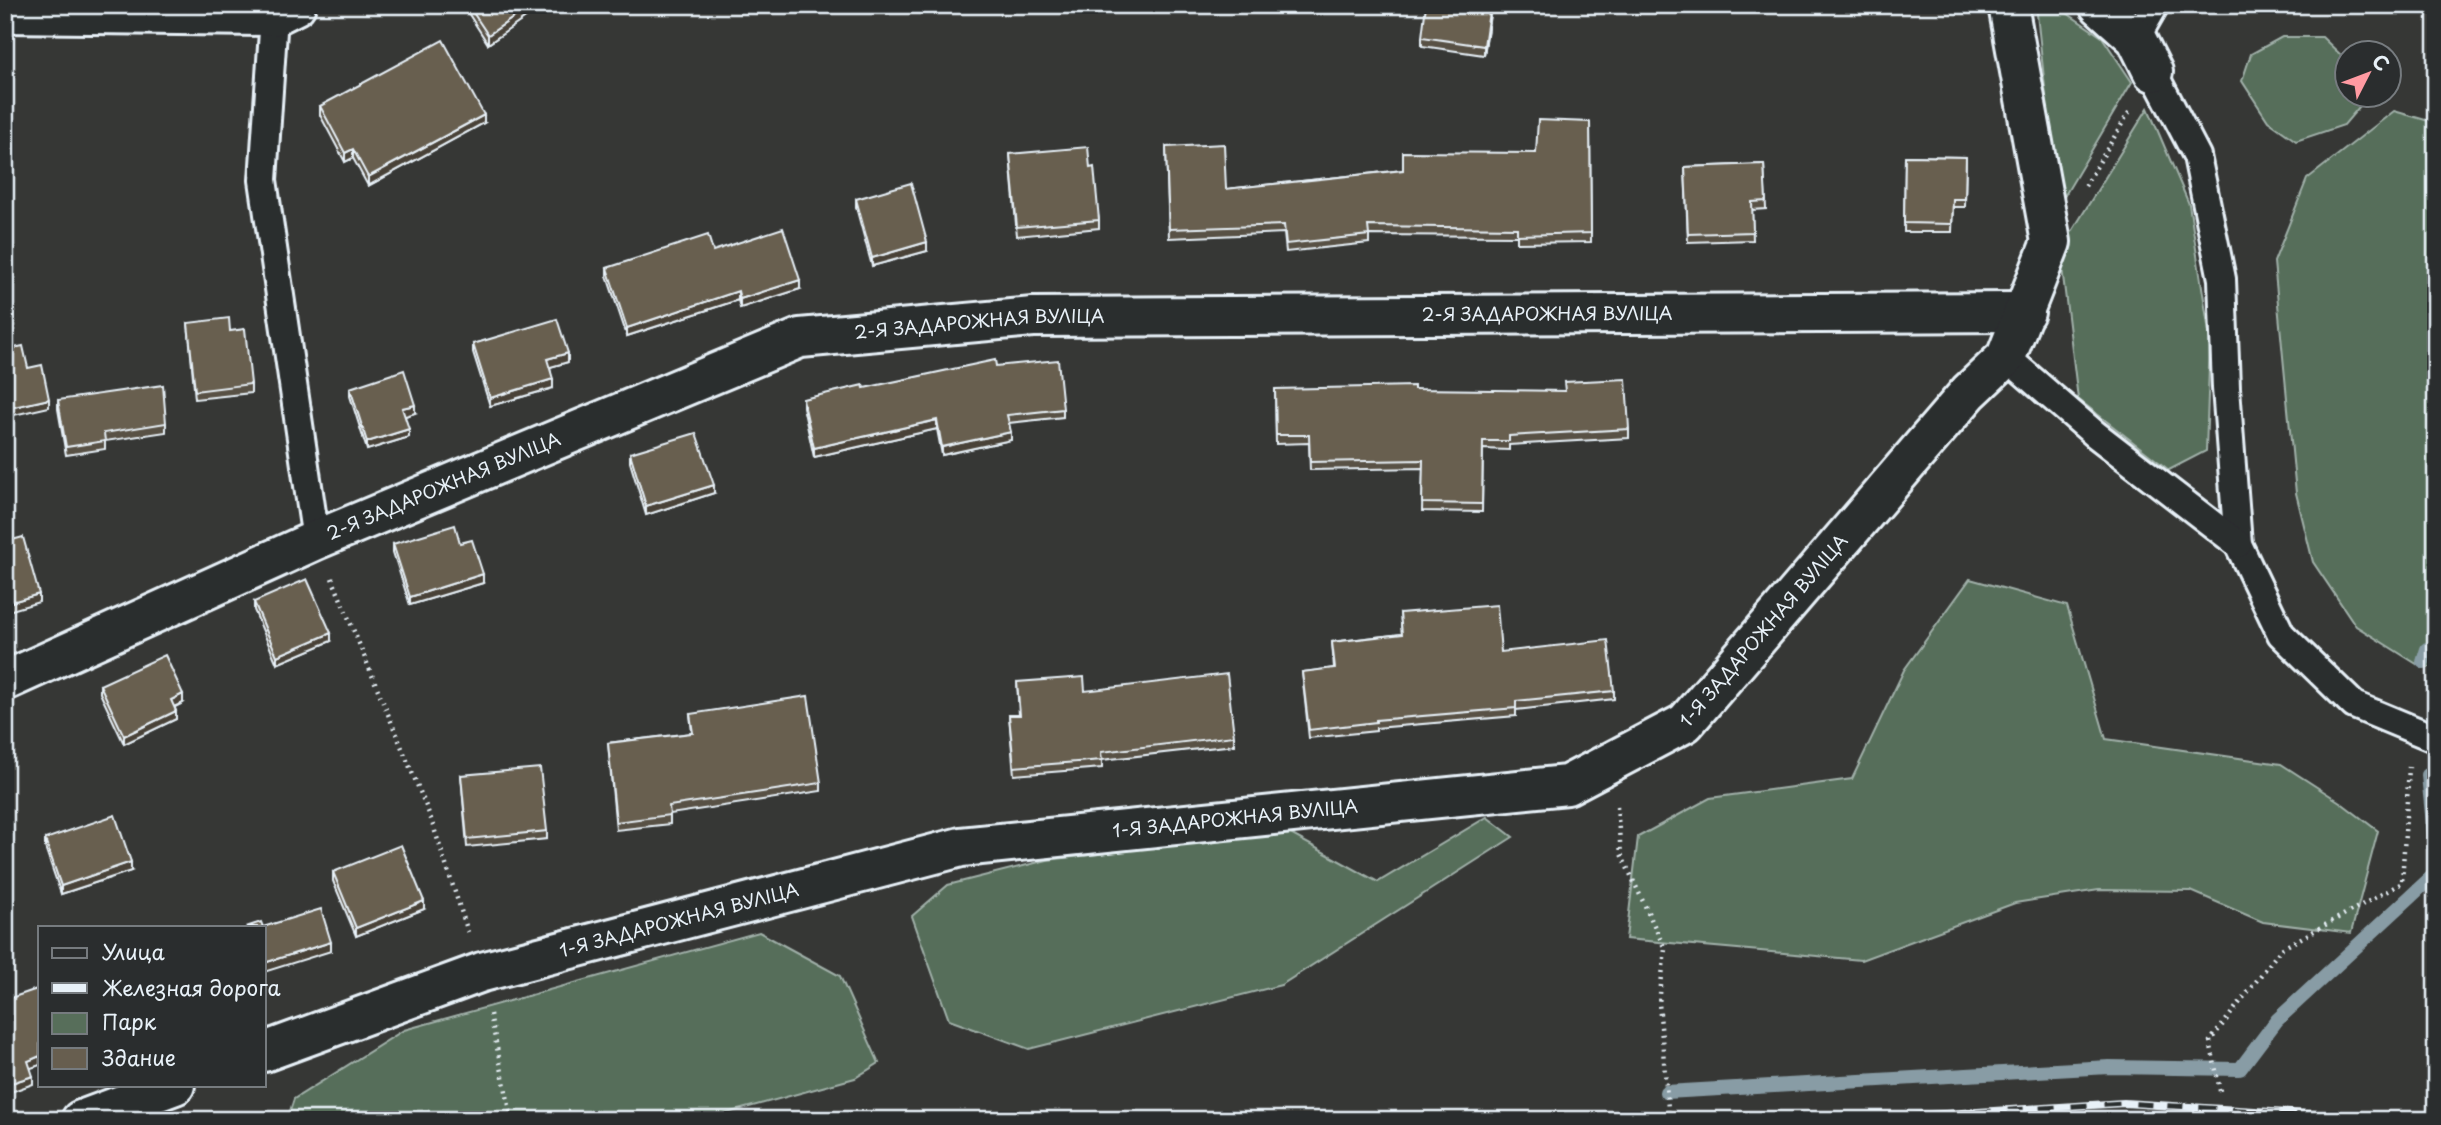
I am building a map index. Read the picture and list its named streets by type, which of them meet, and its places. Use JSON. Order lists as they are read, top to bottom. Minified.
{"streets":{"street":["2-Я ЗАДАРОЖНАЯ ВУЛІЦА","1-Я ЗАДАРОЖНАЯ ВУЛІЦА"]},"crossings":[["2-Я ЗАДАРОЖНАЯ ВУЛІЦА","1-Я ЗАДАРОЖНАЯ ВУЛІЦА"]],"legend":["Улица","Железная дорога","Парк","Здание"],"north":"top right"}
